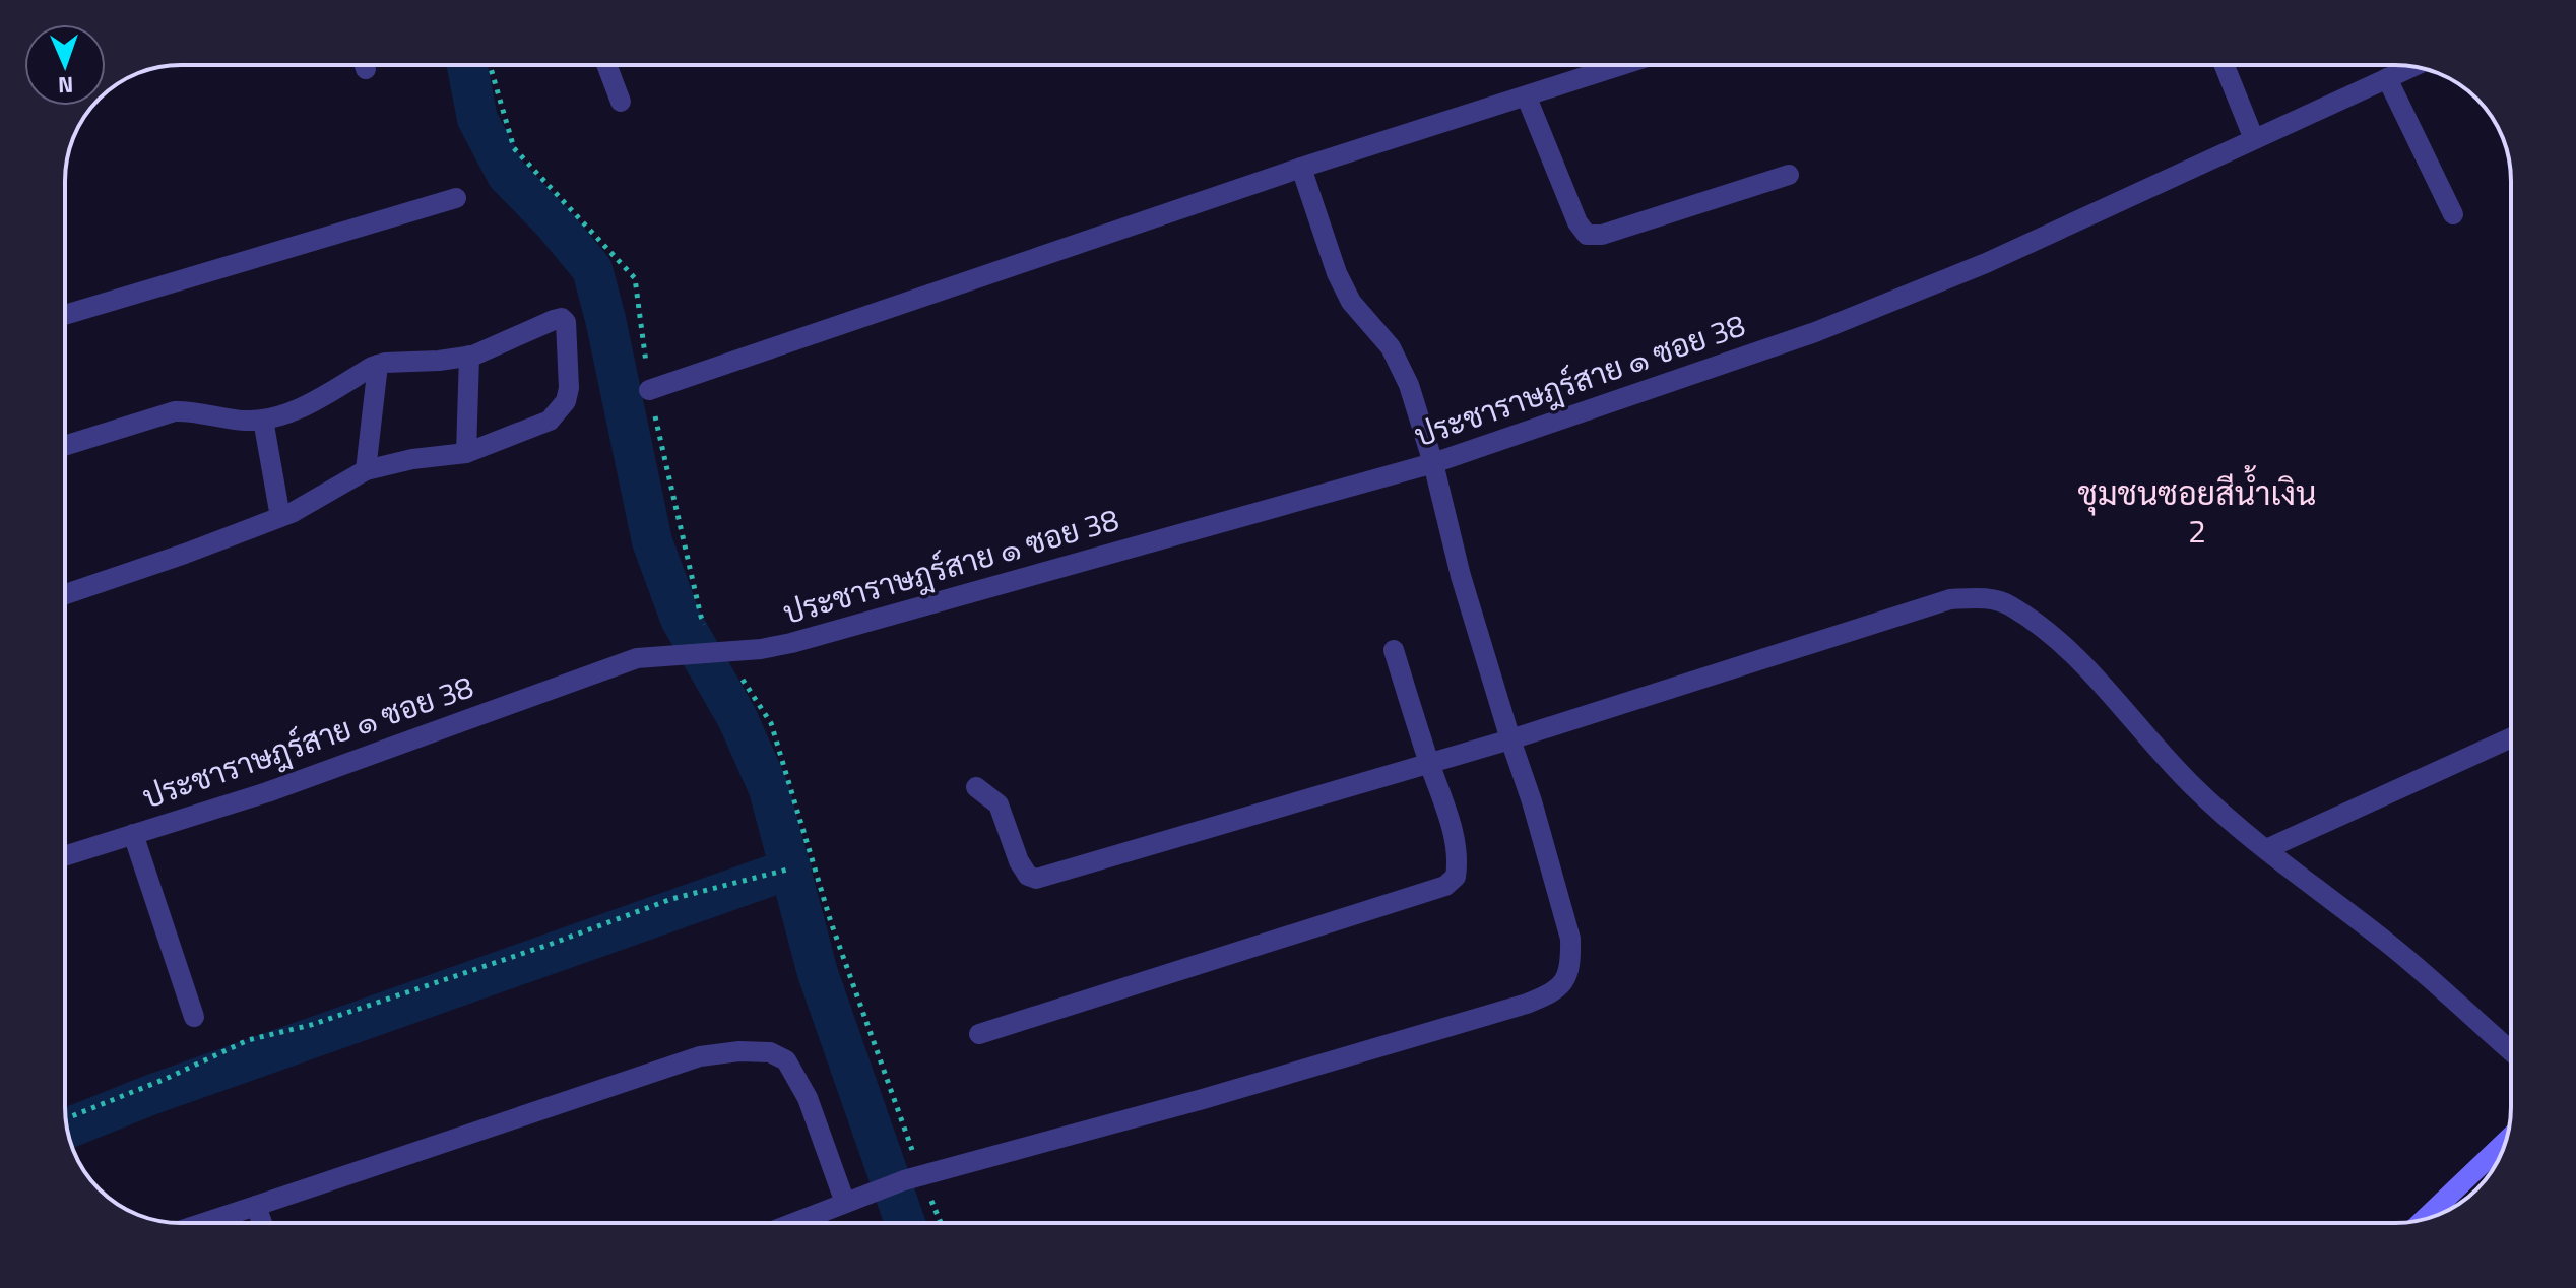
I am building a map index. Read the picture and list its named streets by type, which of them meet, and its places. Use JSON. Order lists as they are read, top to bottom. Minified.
{"streets":{"street":["ประชาราษฎร์สาย ๑ ซอย 38"]},"districts":["ชุมชนซอยสีน้ำเงิน 2"],"north":"bottom"}
